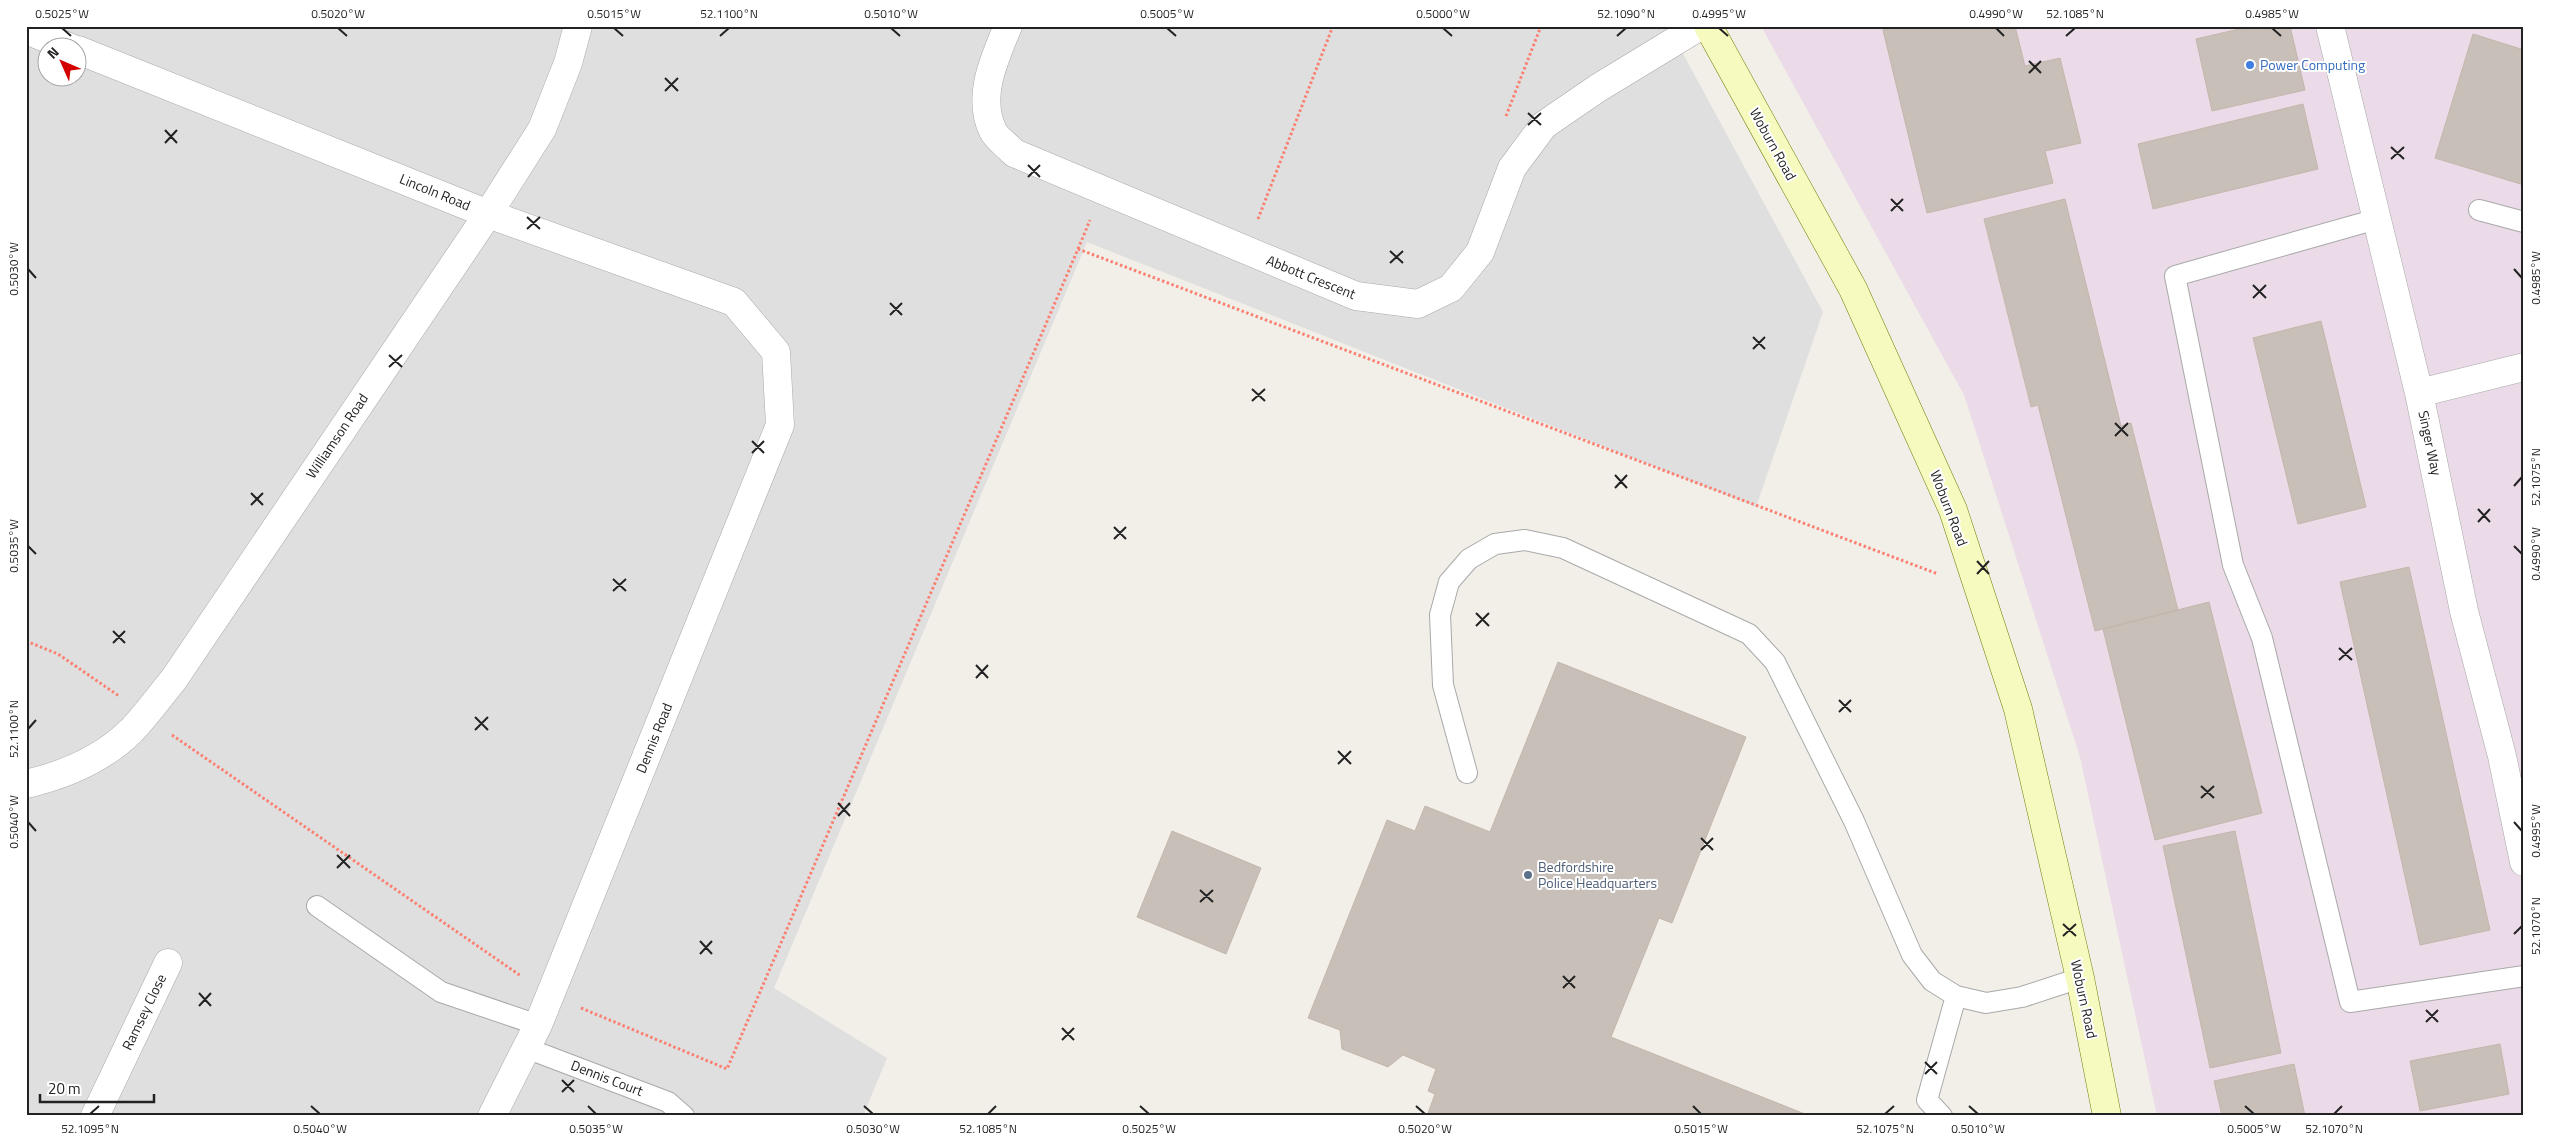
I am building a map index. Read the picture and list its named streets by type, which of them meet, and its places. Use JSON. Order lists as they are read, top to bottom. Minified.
{"streets":{"main road":["Woburn Road"],"street":["Lincoln Road","Abbott Crescent","Williamson Road","Singer Way","Dennis Road","Ramsey Close"],"lane":["Dennis Court"]},"crossings":[["Lincoln Road","Williamson Road"],["Lincoln Road","Dennis Road"],["Dennis Road","Dennis Court"]],"places":["Power Computing","Bedfordshire Police Headquarters"],"scale_bar":"20 m","north":"top left","coordinates":["0.5025°W","0.5020°W","0.5015°W","52.1100°N","0.5010°W","0.5005°W","0.5000°W","52.1090°N","0.4995°W","0.4990°W","52.1085°N","0.4985°W","0.5030°W","52.1075°N","0.5035°W","0.5040°W","52.1070°N","52.1095°N"]}
